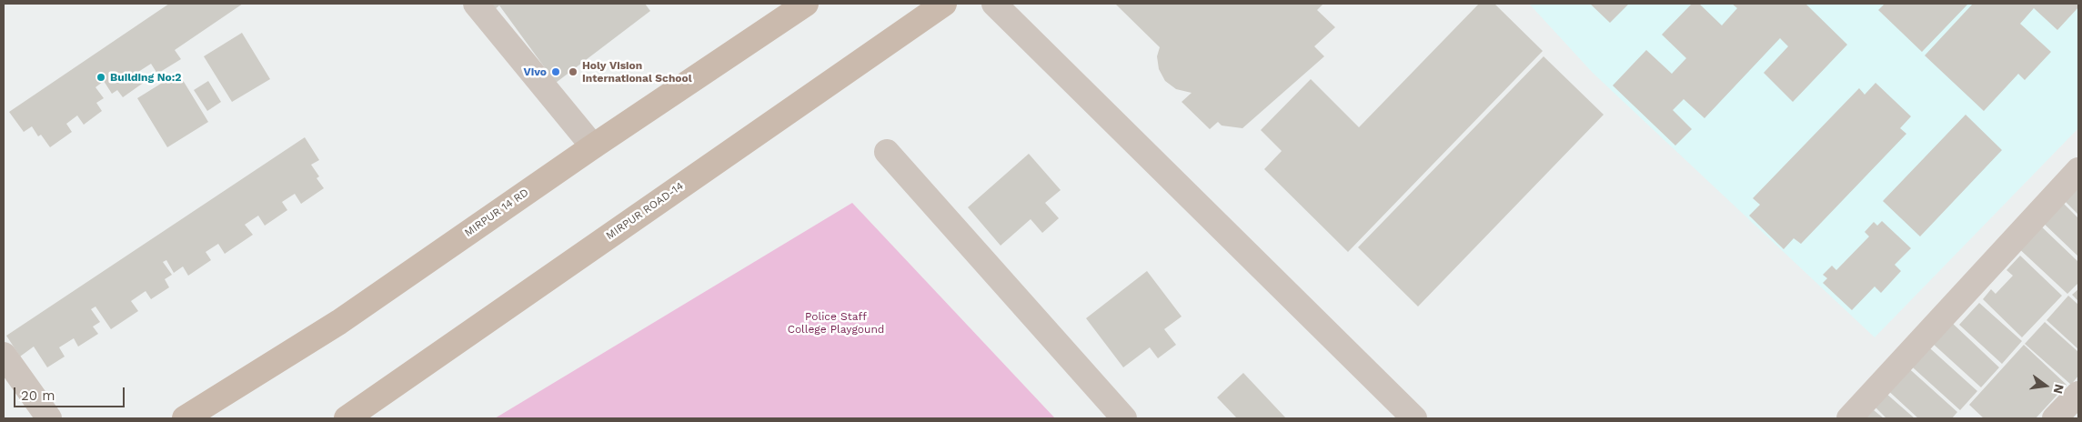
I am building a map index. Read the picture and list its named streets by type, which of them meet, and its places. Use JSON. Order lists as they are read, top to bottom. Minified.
{"streets":{"main road":["MIRPUR ROAD-14","MIRPUR 14 RD"]},"parks":["Police Staff College Playgound"],"places":["Vivo","Holy Vision International School","Building No:2"],"scale_bar":"20 m","north":"right"}
